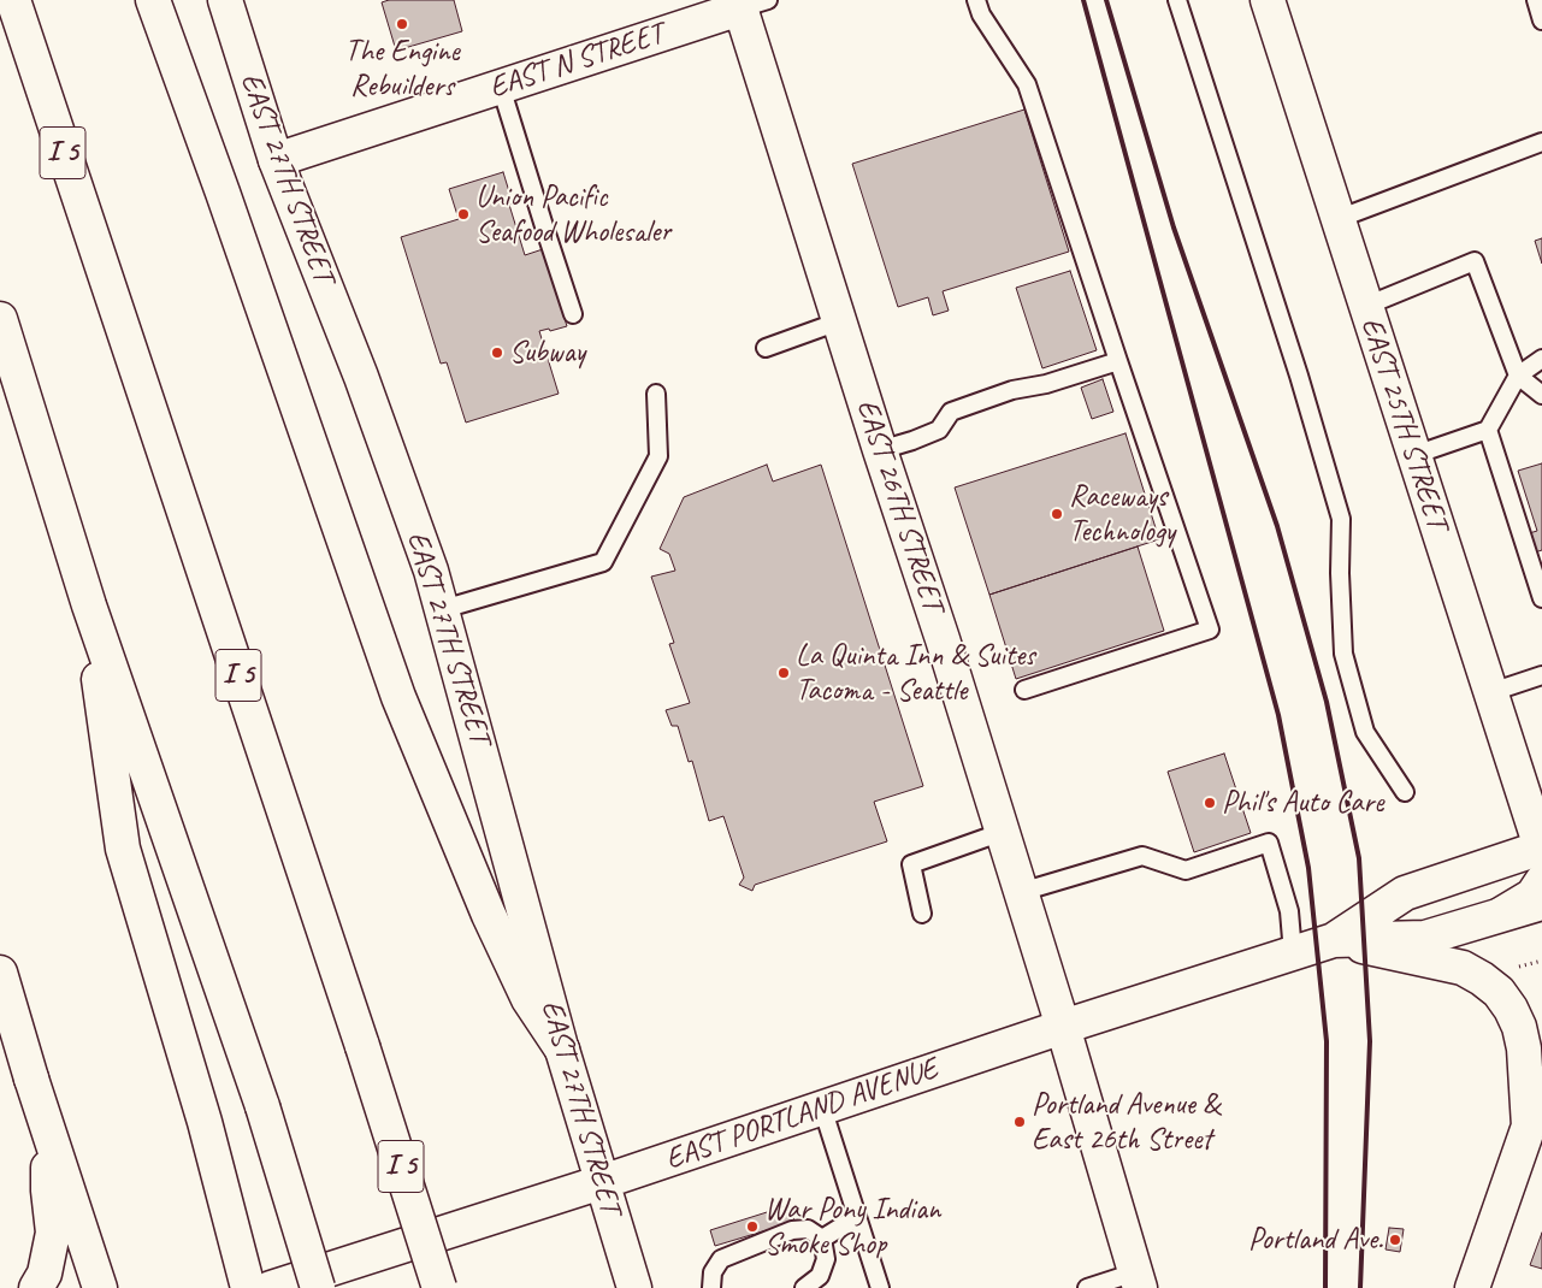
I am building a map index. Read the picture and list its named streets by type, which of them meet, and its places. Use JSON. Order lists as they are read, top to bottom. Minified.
{"streets":{"main road":["EAST N STREET","I 5","EAST 27TH STREET","EAST 25TH STREET","EAST 26TH STREET","EAST PORTLAND AVENUE"]},"crossings":[["EAST N STREET","EAST 27TH STREET"],["EAST N STREET","EAST 26TH STREET"],["EAST 27TH STREET","EAST PORTLAND AVENUE"],["EAST 25TH STREET","EAST PORTLAND AVENUE"],["EAST 26TH STREET","EAST PORTLAND AVENUE"]],"places":["The Engine Rebuilders","Union Pacific Seafood Wholesaler","Subway","Raceways Technology","La Quinta Inn & Suites Tacoma - Seattle","Phil's Auto Care","Portland Avenue & East 26th Street","War Pony Indian Smoke Shop","Portland Ave."]}
